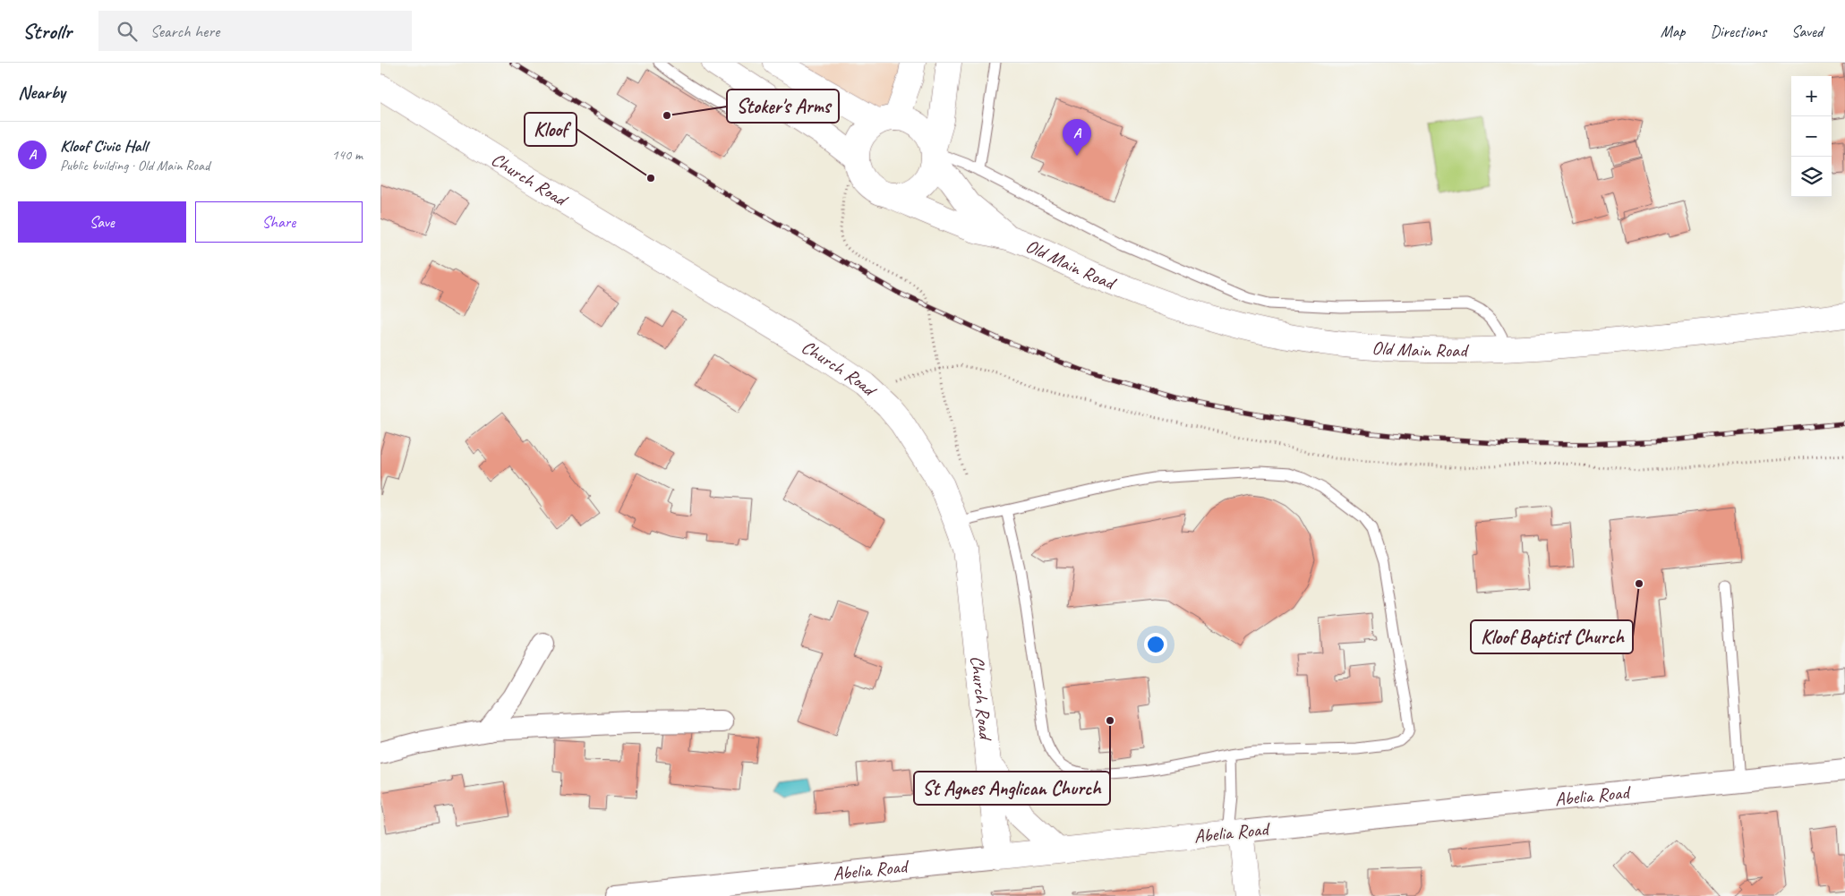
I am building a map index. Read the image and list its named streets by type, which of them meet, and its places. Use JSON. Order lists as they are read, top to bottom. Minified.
{"streets":{"main road":["Church Road","Old Main Road","Abelia Road"]},"crossings":[["Church Road","Abelia Road"]],"places":["Stoker's Arms","Kloof","Kloof Baptist Church","St Agnes Anglican Church"],"page":{"header":"Strollr","search":"Search here","nav":["Map","Directions","Saved"],"heading":"Nearby","map_buttons":["+","−"],"pins":"A","list":[{"mark":"A","name":"Kloof Civic Hall","note":"Public building · Old Main Road","value":"140 m"}],"buttons":["Save","Share"]}}
